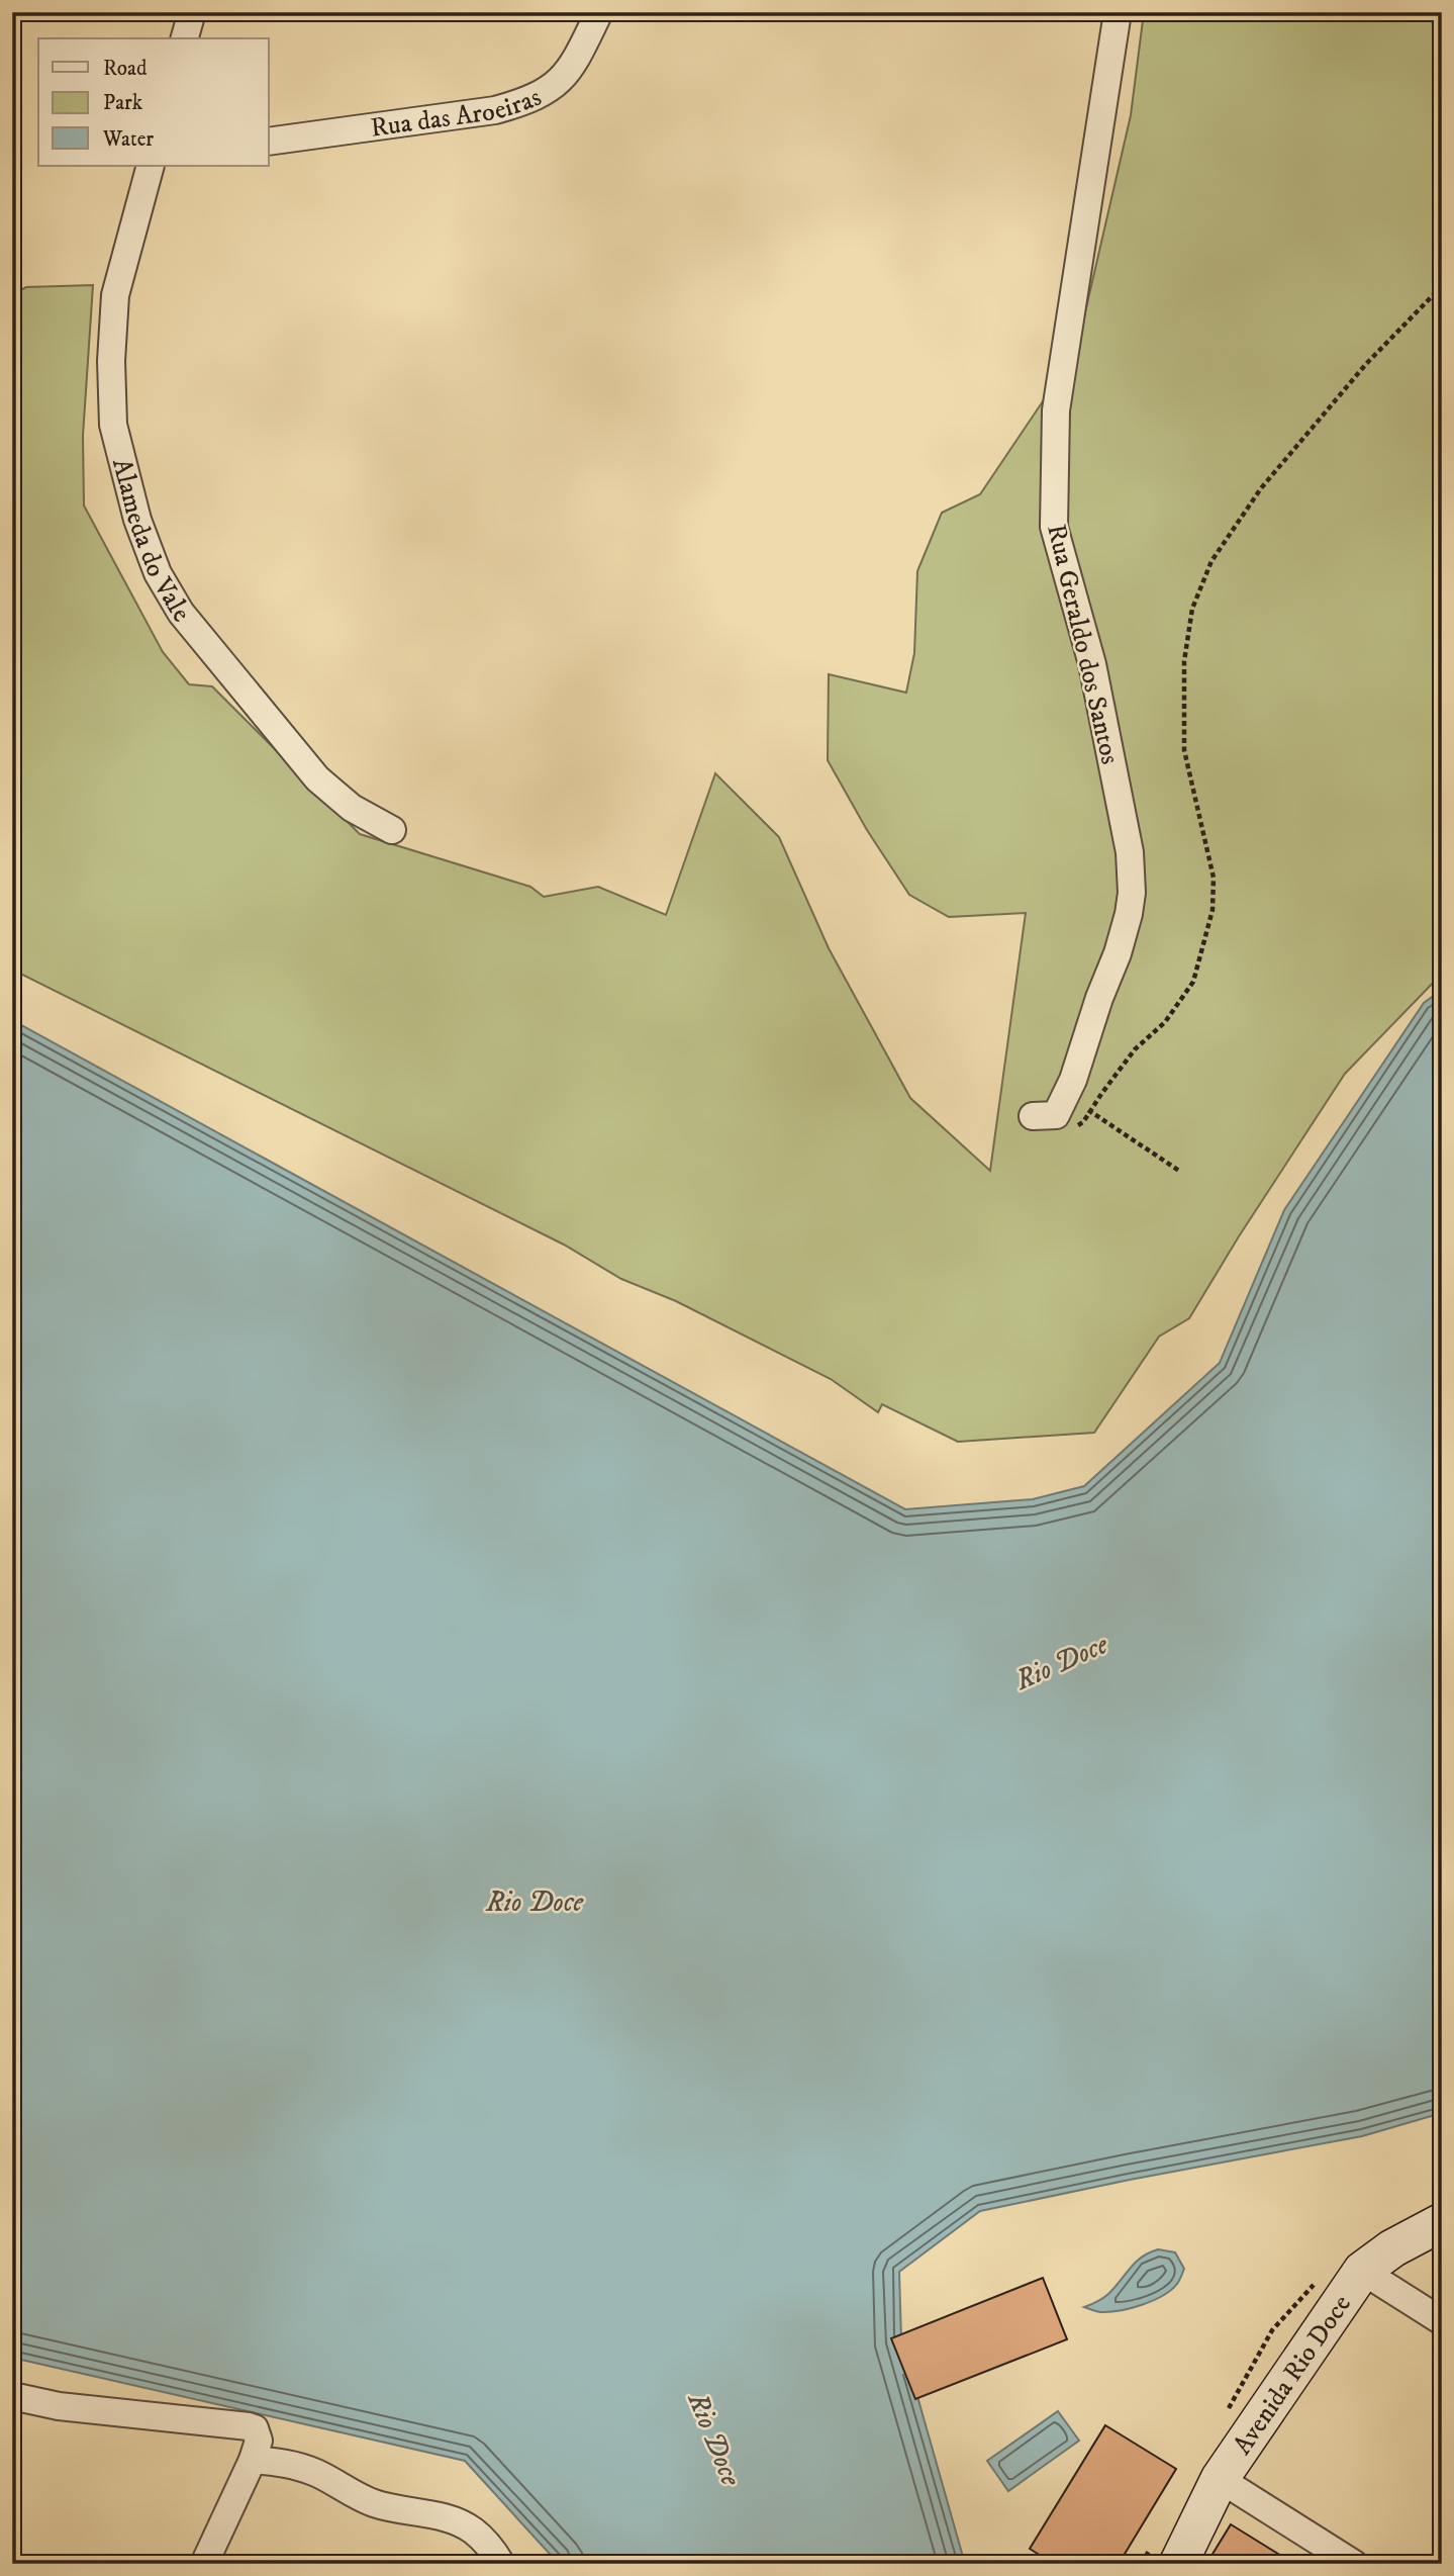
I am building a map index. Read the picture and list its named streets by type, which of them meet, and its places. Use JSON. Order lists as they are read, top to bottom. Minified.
{"streets":{"street":["Rua das Aroeiras","Alameda do Vale","Rua Geraldo dos Santos","Avenida Rio Doce"]},"water":["Rio Doce"],"legend":["Road","Park","Water"]}
